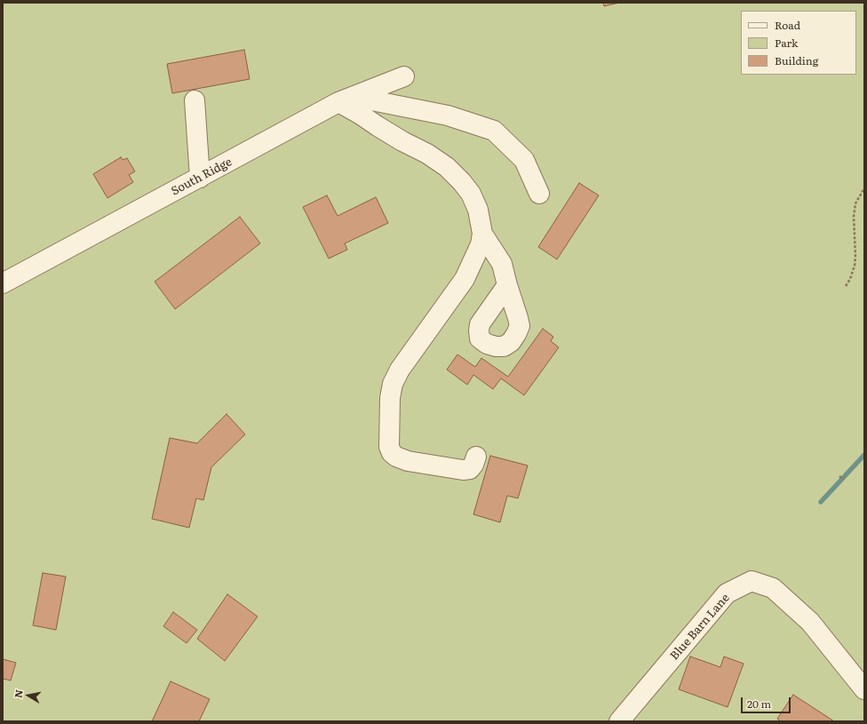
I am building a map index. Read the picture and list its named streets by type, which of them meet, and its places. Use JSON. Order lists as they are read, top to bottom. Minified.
{"streets":{"street":["South Ridge","Blue Barn Lane"]},"legend":["Road","Park","Building"],"scale_bar":"20 m","north":"left"}
